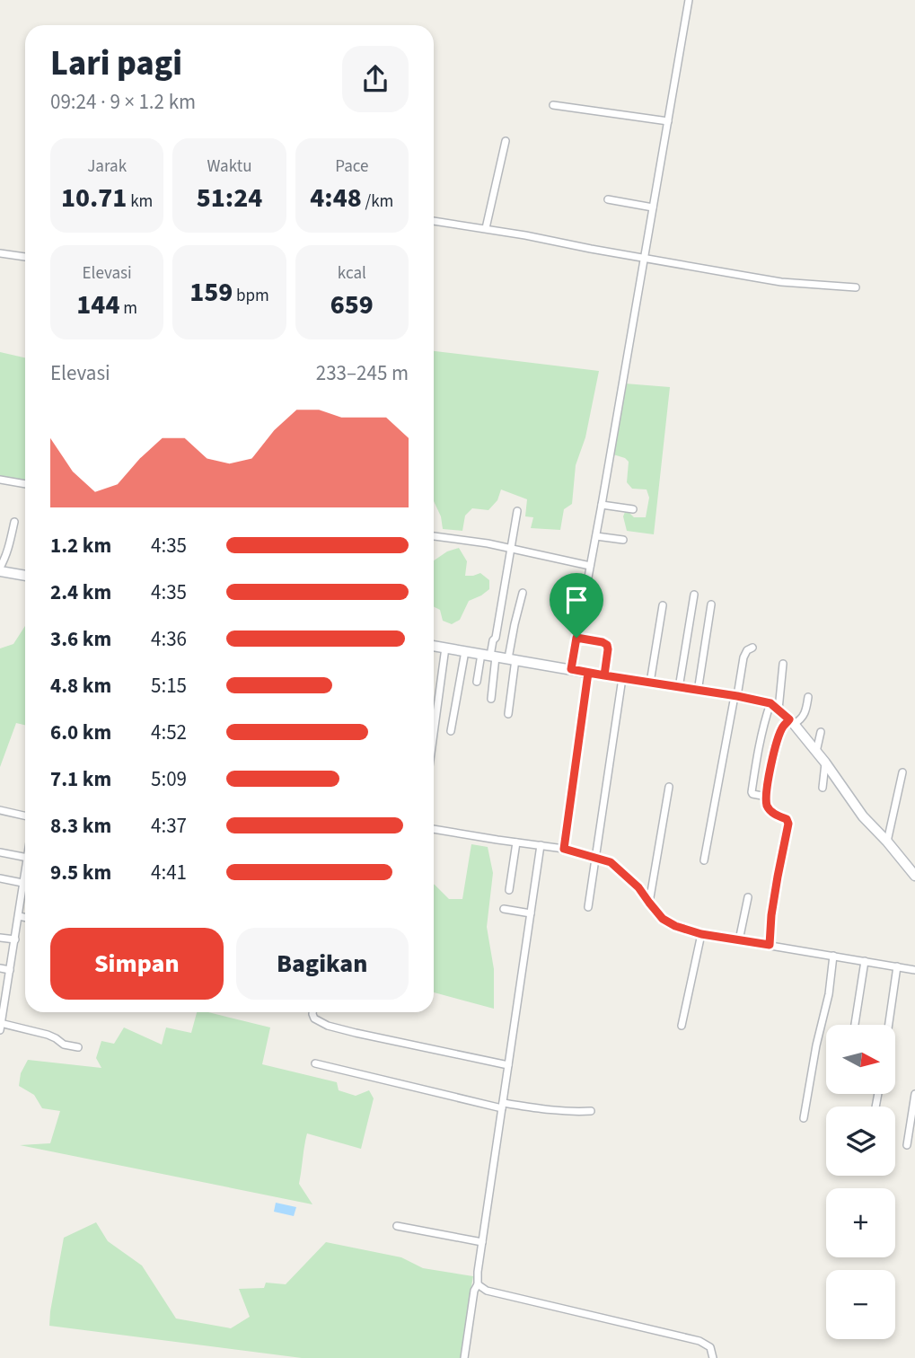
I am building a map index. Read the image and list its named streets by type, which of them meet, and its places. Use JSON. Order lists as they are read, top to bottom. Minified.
{"north":"right","page":{"heading":["Lari pagi","09:24 · 9 × 1.2 km"],"stats":[["Jarak","10.71 km"],["Waktu","51:24"],["Pace","4:48 /km"],["Elevasi","144 m"],["159 bpm"],["kcal","659"]],"chart":["Elevasi","233–245 m"],"list":[{"name":"1.2 km","note":"4:35"},{"name":"2.4 km","note":"4:35"},{"name":"3.6 km","note":"4:36"},{"name":"4.8 km","note":"5:15"},{"name":"6.0 km","note":"4:52"},{"name":"7.1 km","note":"5:09"},{"name":"8.3 km","note":"4:37"},{"name":"9.5 km","note":"4:41"}],"buttons":["Simpan","Bagikan"],"map_buttons":["+","−"]}}
